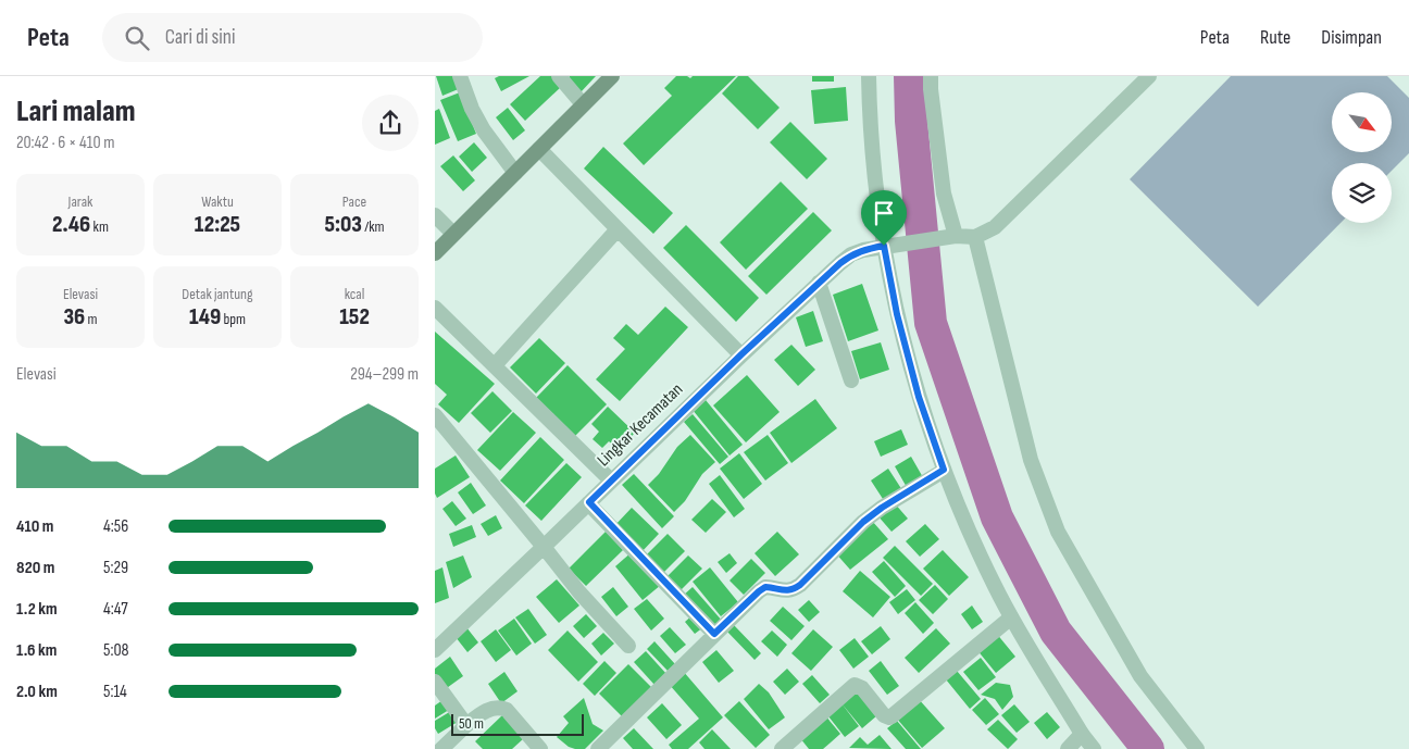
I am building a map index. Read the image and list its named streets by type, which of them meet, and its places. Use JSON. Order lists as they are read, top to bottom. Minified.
{"streets":{"street":["Lingkar Kecamatan"]},"scale_bar":"50 m","north":"bottom right","page":{"header":"Peta","search":"Cari di sini","nav":["Peta","Rute","Disimpan"],"heading":["Lari malam","20:42 · 6 × 410 m"],"stats":[["Jarak","2.46 km"],["Waktu","12:25"],["Pace","5:03 /km"],["Elevasi","36 m"],["Detak jantung","149 bpm"],["kcal","152"]],"chart":["Elevasi","294–299 m"],"list":[{"name":"410 m","note":"4:56"},{"name":"820 m","note":"5:29"},{"name":"1.2 km","note":"4:47"},{"name":"1.6 km","note":"5:08"},{"name":"2.0 km","note":"5:14"}],"scale":"50 m"}}
